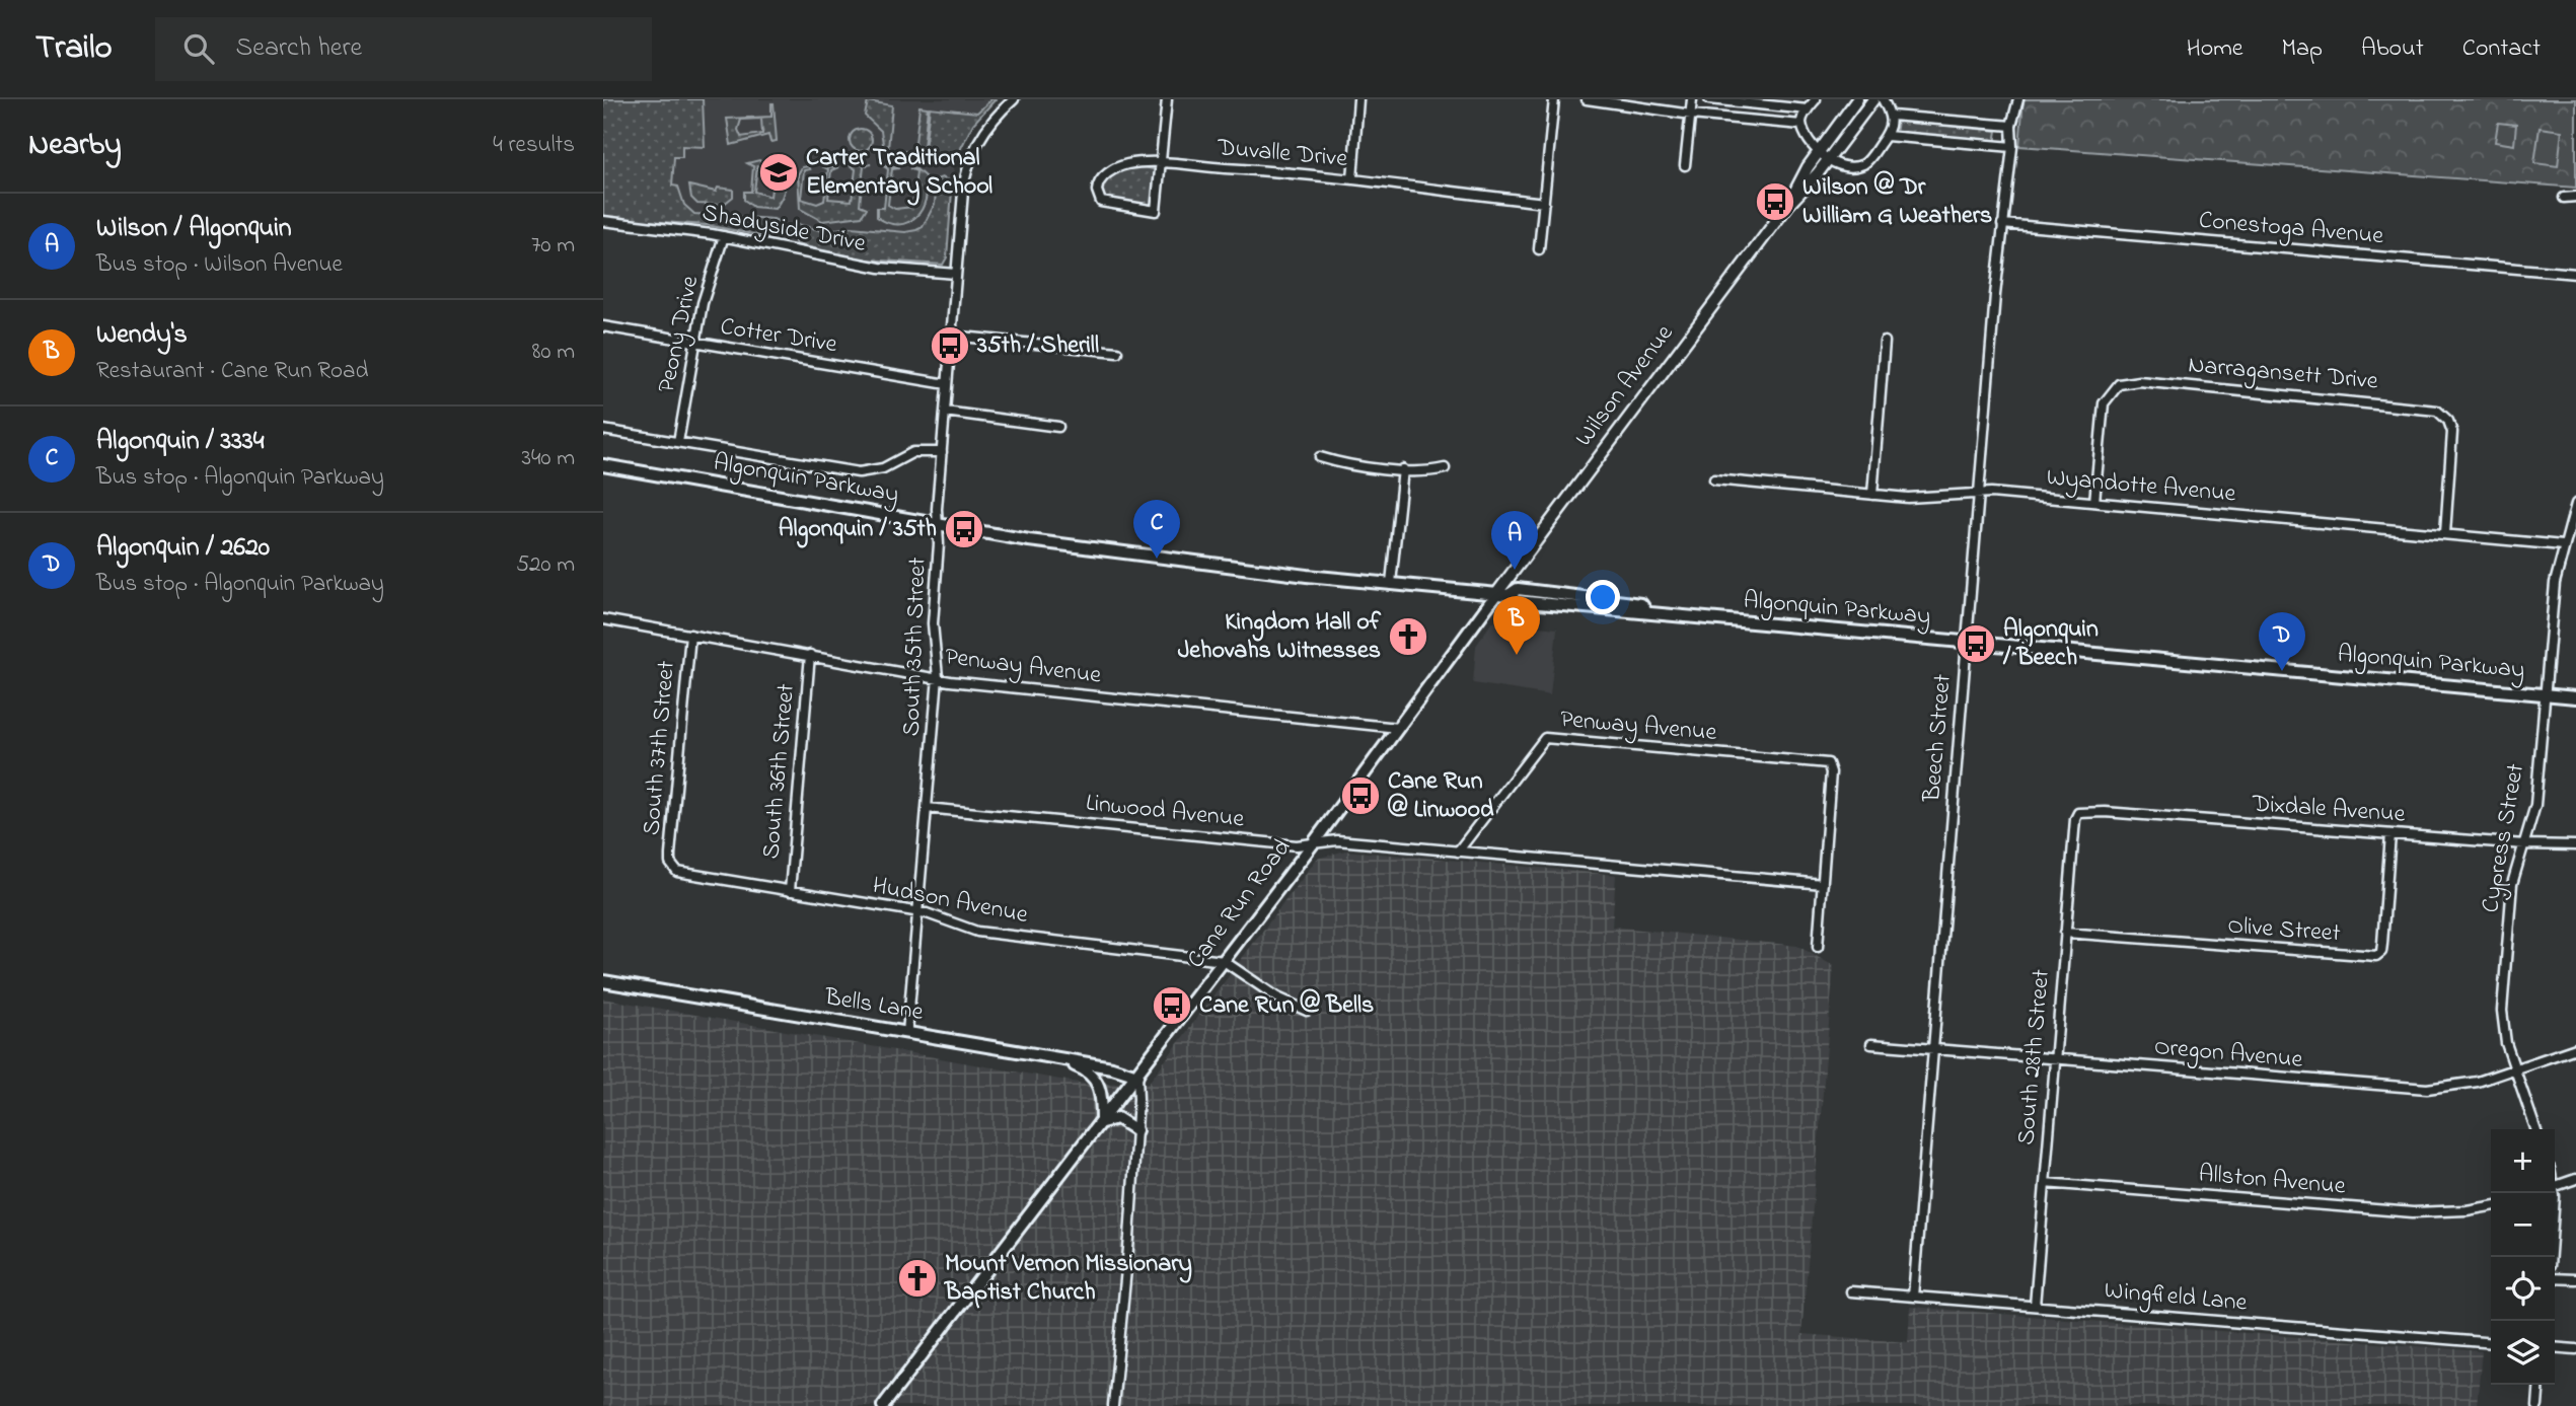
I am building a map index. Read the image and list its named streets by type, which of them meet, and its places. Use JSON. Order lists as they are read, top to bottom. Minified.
{"streets":{"main road":["Algonquin Parkway","Cane Run Road","Bells Lane"],"street":["Duvalle Drive","Shadyside Drive","Conestoga Avenue","Peony Drive","Cotter Drive","Narragansett Drive","Wilson Avenue","Wyandotte Avenue","South 35th Street","Penway Avenue","Beech Street","South 37th Street","South 36th Street","Dixdale Avenue","Linwood Avenue","Cypress Street","Hudson Avenue","Olive Street","Oregon Avenue","South 28th Street","Allston Avenue","Wingfield Lane"]},"crossings":[["Shadyside Drive","Peony Drive"],["Shadyside Drive","South 35th Street"],["Conestoga Avenue","Beech Street"],["Peony Drive","Cotter Drive"],["Cotter Drive","South 35th Street"],["Narragansett Drive","Wyandotte Avenue"],["Wilson Avenue","Algonquin Parkway"],["Wilson Avenue","Cane Run Road"],["Algonquin Parkway","South 35th Street"],["Algonquin Parkway","Beech Street"],["Algonquin Parkway","Cypress Street"],["Algonquin Parkway","Cane Run Road"],["Wyandotte Avenue","Beech Street"],["Wyandotte Avenue","Cypress Street"],["South 35th Street","Penway Avenue"],["South 35th Street","Linwood Avenue"],["South 35th Street","Hudson Avenue"],["South 35th Street","Bells Lane"],["Penway Avenue","South 37th Street"],["Penway Avenue","South 36th Street"],["Penway Avenue","Linwood Avenue"],["Penway Avenue","Cane Run Road"],["Beech Street","Oregon Avenue"],["Beech Street","Wingfield Lane"],["South 37th Street","Hudson Avenue"],["South 36th Street","Hudson Avenue"],["Dixdale Avenue","Cypress Street"],["Dixdale Avenue","Olive Street"],["Dixdale Avenue","South 28th Street"],["Linwood Avenue","Cane Run Road"],["Cypress Street","Oregon Avenue"],["Hudson Avenue","Cane Run Road"],["Cane Run Road","Bells Lane"],["Olive Street","South 28th Street"],["Oregon Avenue","South 28th Street"],["South 28th Street","Allston Avenue"],["South 28th Street","Wingfield Lane"]],"places":{"school or university":["Carter Traditional Elementary School"],"bus stop":["Wilson @ Dr William G Weathers","35th / Sherill","Algonquin / 35th","Algonquin / Beech","Cane Run @ Linwood","Cane Run @ Bells"],"church":["Kingdom Hall of Jehovahs Witnesses","Mount Vernon Missionary Baptist Church"]},"page":{"header":"Trailo","search":"Search here","nav":["Home","Map","About","Contact"],"heading":["Nearby","4 results"],"list":[{"mark":"A","name":"Wilson / Algonquin","note":"Bus stop · Wilson Avenue","value":"70 m"},{"mark":"B","name":"Wendy's","note":"Restaurant · Cane Run Road","value":"80 m"},{"mark":"C","name":"Algonquin / 3334","note":"Bus stop · Algonquin Parkway","value":"340 m"},{"mark":"D","name":"Algonquin / 2620","note":"Bus stop · Algonquin Parkway","value":"520 m"}],"pins":["C","A","B","D"],"map_buttons":["+","−"]}}
